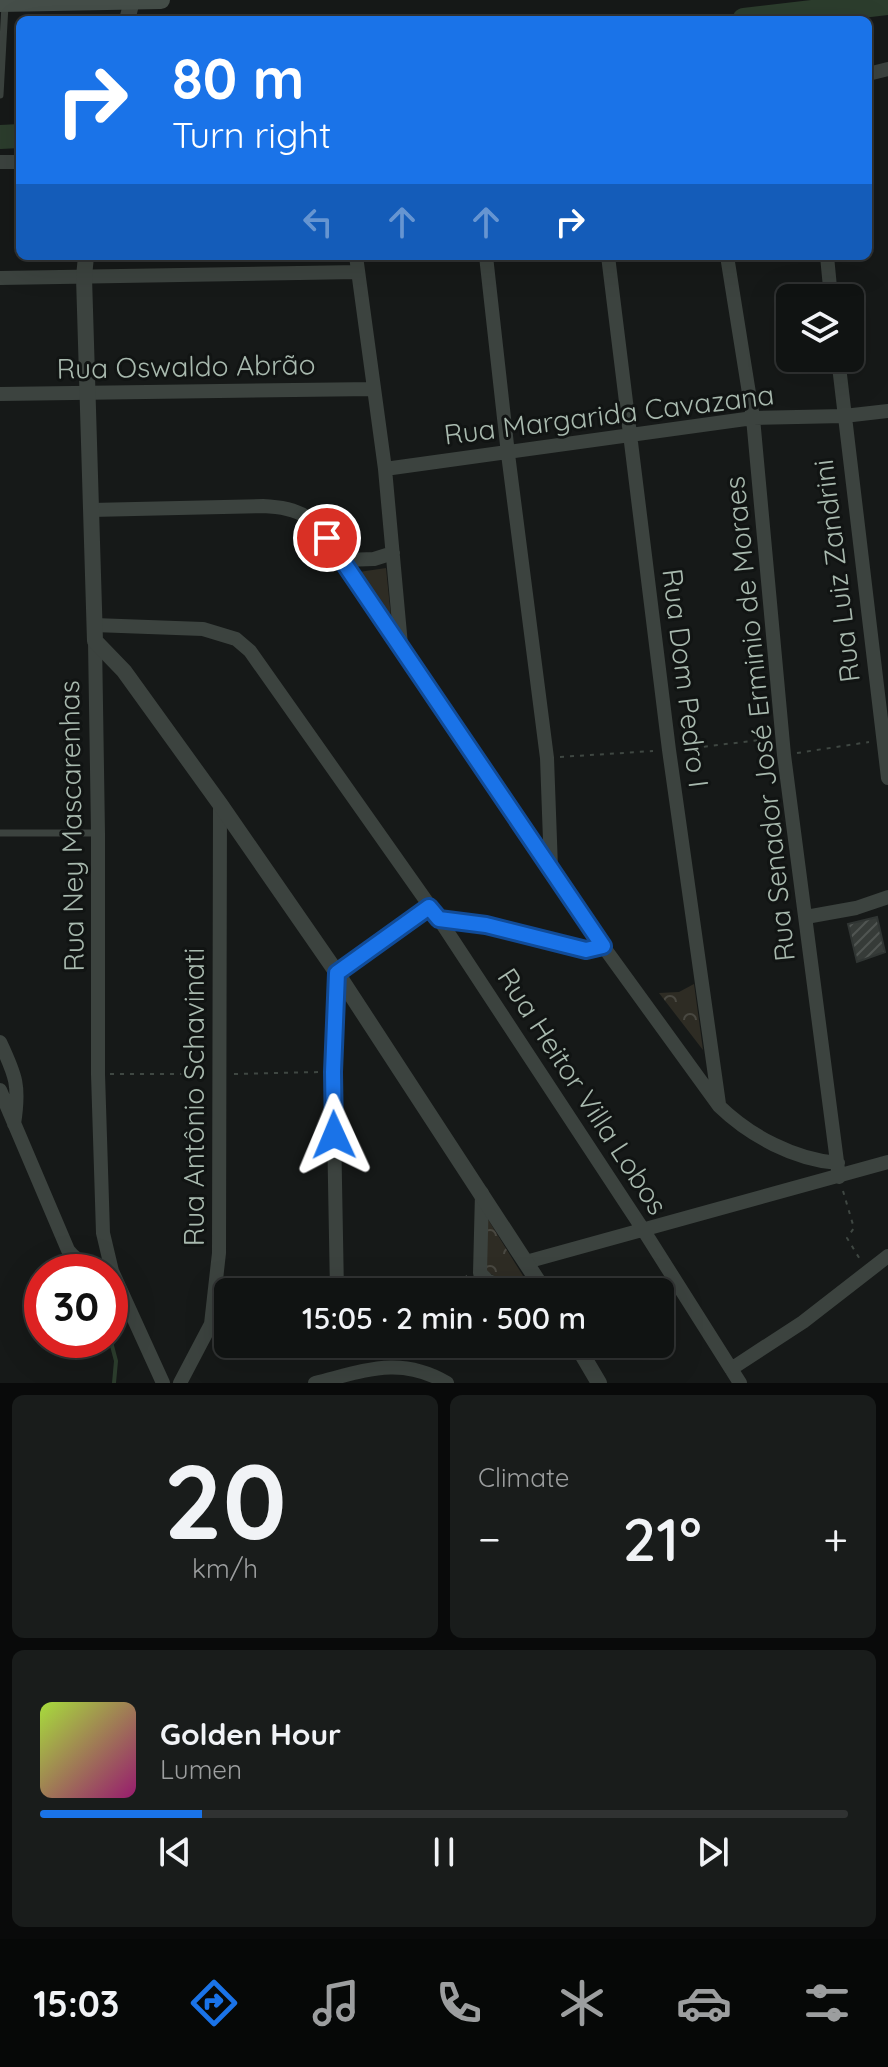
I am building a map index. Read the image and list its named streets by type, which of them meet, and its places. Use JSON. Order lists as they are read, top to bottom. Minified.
{"streets":{"street":["Rua Oswaldo Abrão","Rua Margarida Cavazana","Rua Luiz Zandrini","Rua Dom Pedro I","Rua Senador José Erminio de Moraes","Rua Ney Mascarenhas","Rua Heitor Villa Lobos","Rua Antônio Schavinati"]},"crossings":[["Rua Oswaldo Abrão","Rua Ney Mascarenhas"],["Rua Margarida Cavazana","Rua Luiz Zandrini"],["Rua Margarida Cavazana","Rua Dom Pedro I"],["Rua Margarida Cavazana","Rua Senador José Erminio de Moraes"],["Rua Ney Mascarenhas","Rua Heitor Villa Lobos"]],"page":{"turn":["80 m","Turn right"],"limit":"30","trip":"15:05 · 2 min · 500 m","tile":[["20","km/h"],"Climate"],"heat":["−","21°","+"],"song":["Golden Hour","Lumen"],"tabs":"15:03"}}
